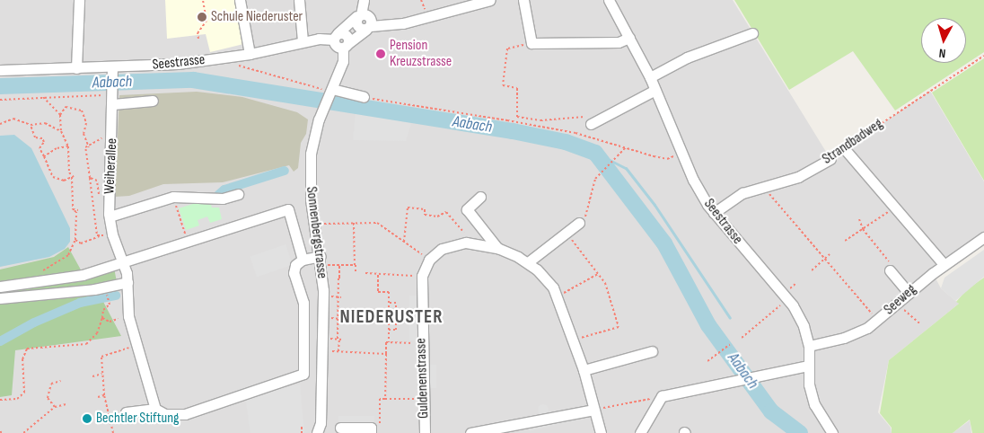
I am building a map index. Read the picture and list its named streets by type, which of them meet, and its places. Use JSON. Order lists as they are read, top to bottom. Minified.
{"streets":{"street":["Seestrasse","Strandbadweg","Weiherallee","Sonnenbergstrasse","Seeweg","Guldenenstrasse"]},"crossings":[["Seestrasse","Strandbadweg"],["Seestrasse","Weiherallee"],["Seestrasse","Seeweg"]],"districts":["NIEDERUSTER"],"water":["Aabach"],"places":["Schule Niederuster","Pension Kreuzstrasse","Bechtler Stiftung"],"north":"bottom"}
